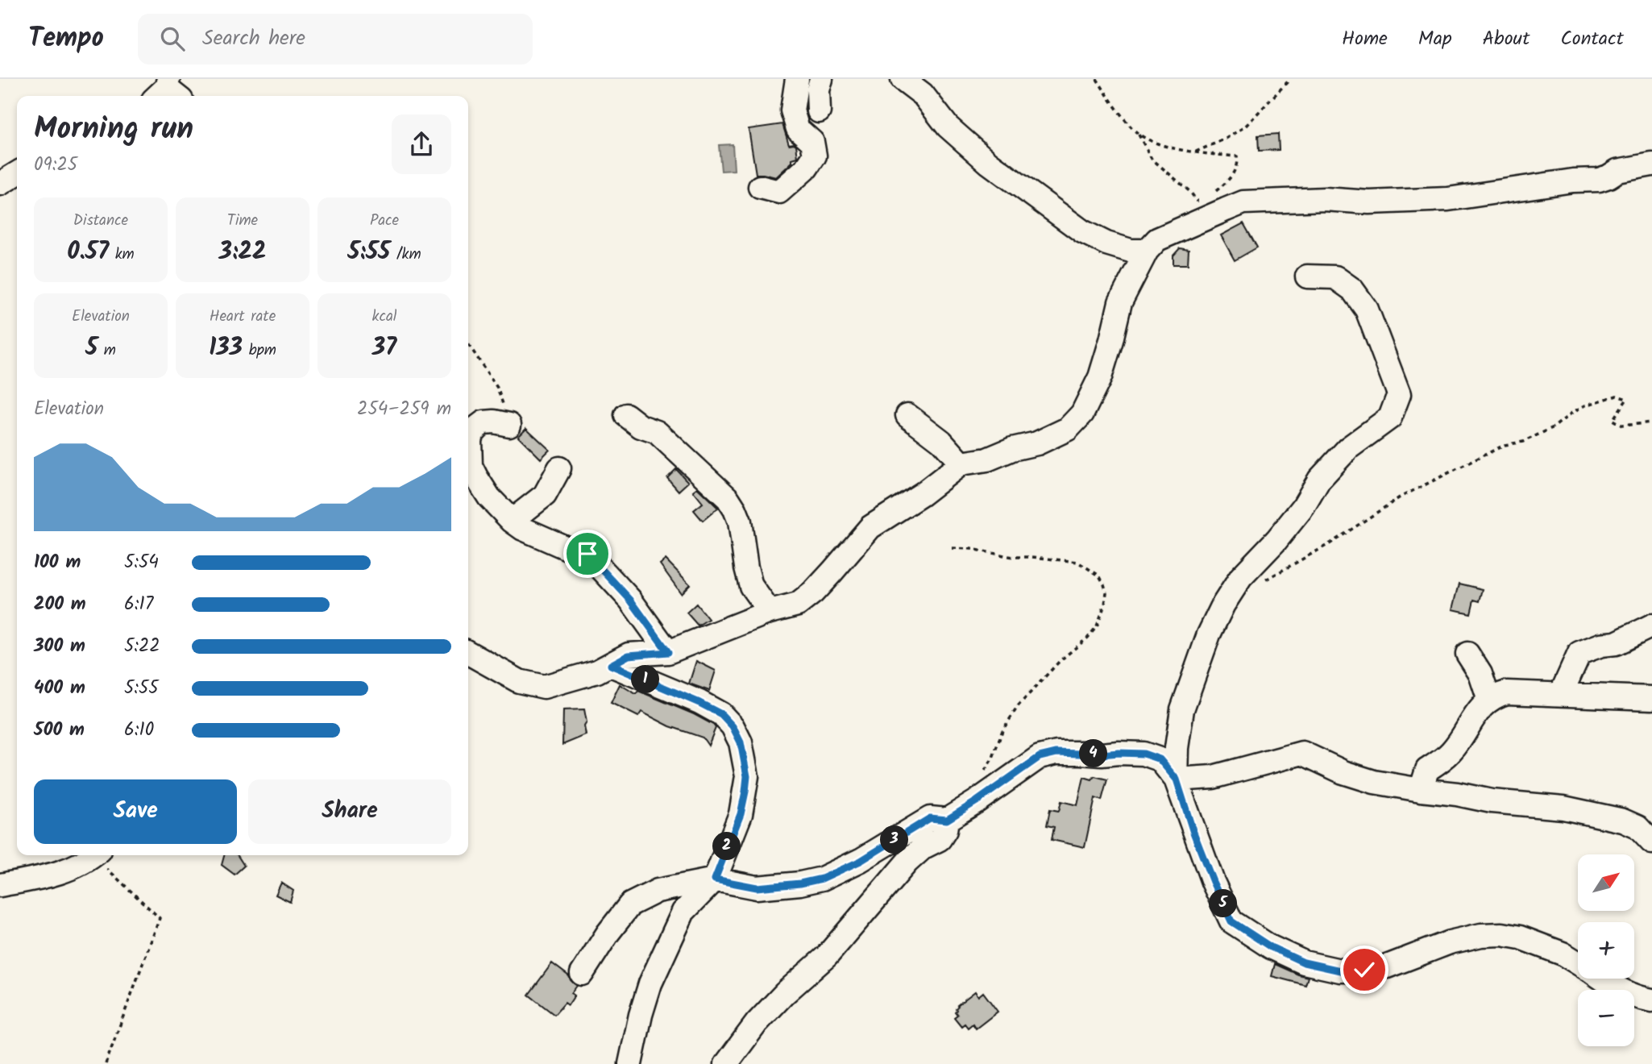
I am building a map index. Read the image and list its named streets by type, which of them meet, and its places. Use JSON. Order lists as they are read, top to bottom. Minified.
{"north":"top right","page":{"header":"Tempo","search":"Search here","nav":["Home","Map","About","Contact"],"heading":["Morning run","09:25"],"stats":[["Distance","0.57 km"],["Time","3:22"],["Pace","5:55 /km"],["Elevation","5 m"],["Heart rate","133 bpm"],["kcal","37"]],"chart":["Elevation","254–259 m"],"list":[{"name":"100 m","note":"5:54"},{"name":"200 m","note":"6:17"},{"name":"300 m","note":"5:22"},{"name":"400 m","note":"5:55"},{"name":"500 m","note":"6:10"}],"pins":["1","4","3","2","5"],"buttons":["Save","Share"],"map_buttons":["+","−"]}}
